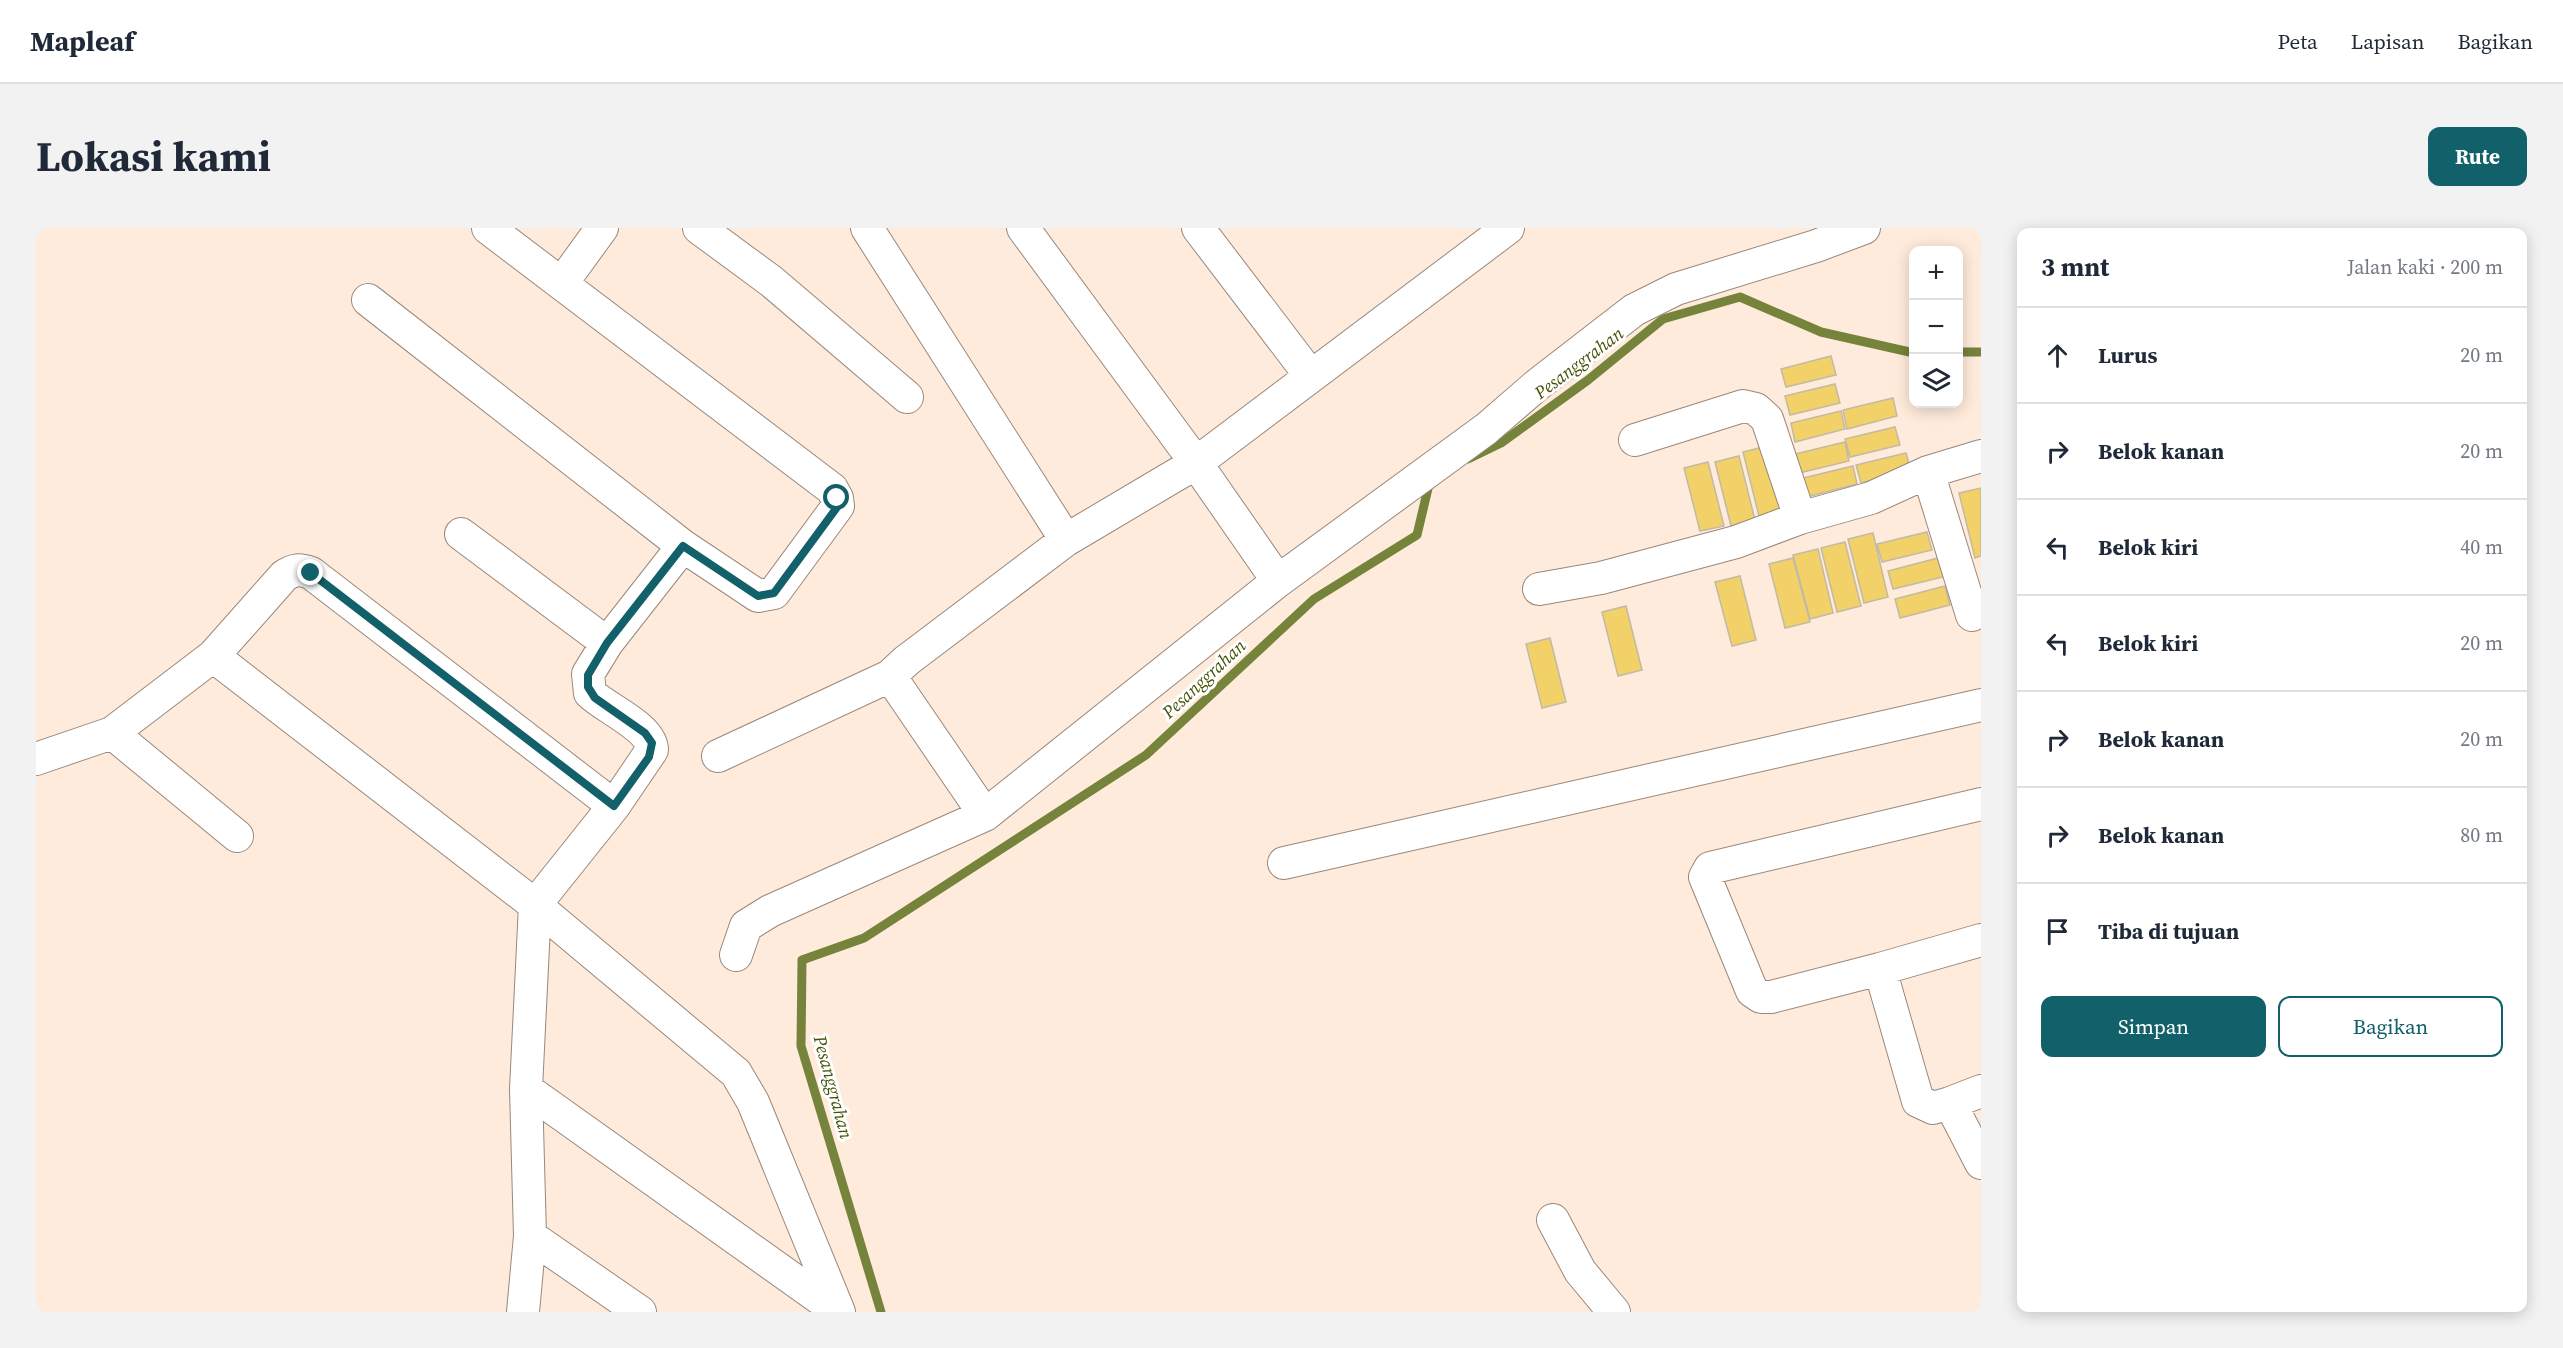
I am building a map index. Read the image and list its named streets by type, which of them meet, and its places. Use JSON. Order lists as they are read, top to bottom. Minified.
{"water":["Pesanggrahan"],"page":{"header":"Mapleaf","nav":["Peta","Lapisan","Bagikan"],"title":"Lokasi kami","buttons":["Rute",["Simpan","Bagikan"]],"heading":["3 mnt","Jalan kaki · 200 m"],"map_buttons":["+","−"],"list":[["Lurus","20 m"],["Belok kanan","20 m"],["Belok kiri","40 m"],["Belok kiri","20 m"],["Belok kanan","20 m"],["Belok kanan","80 m"],"Tiba di tujuan"]}}
